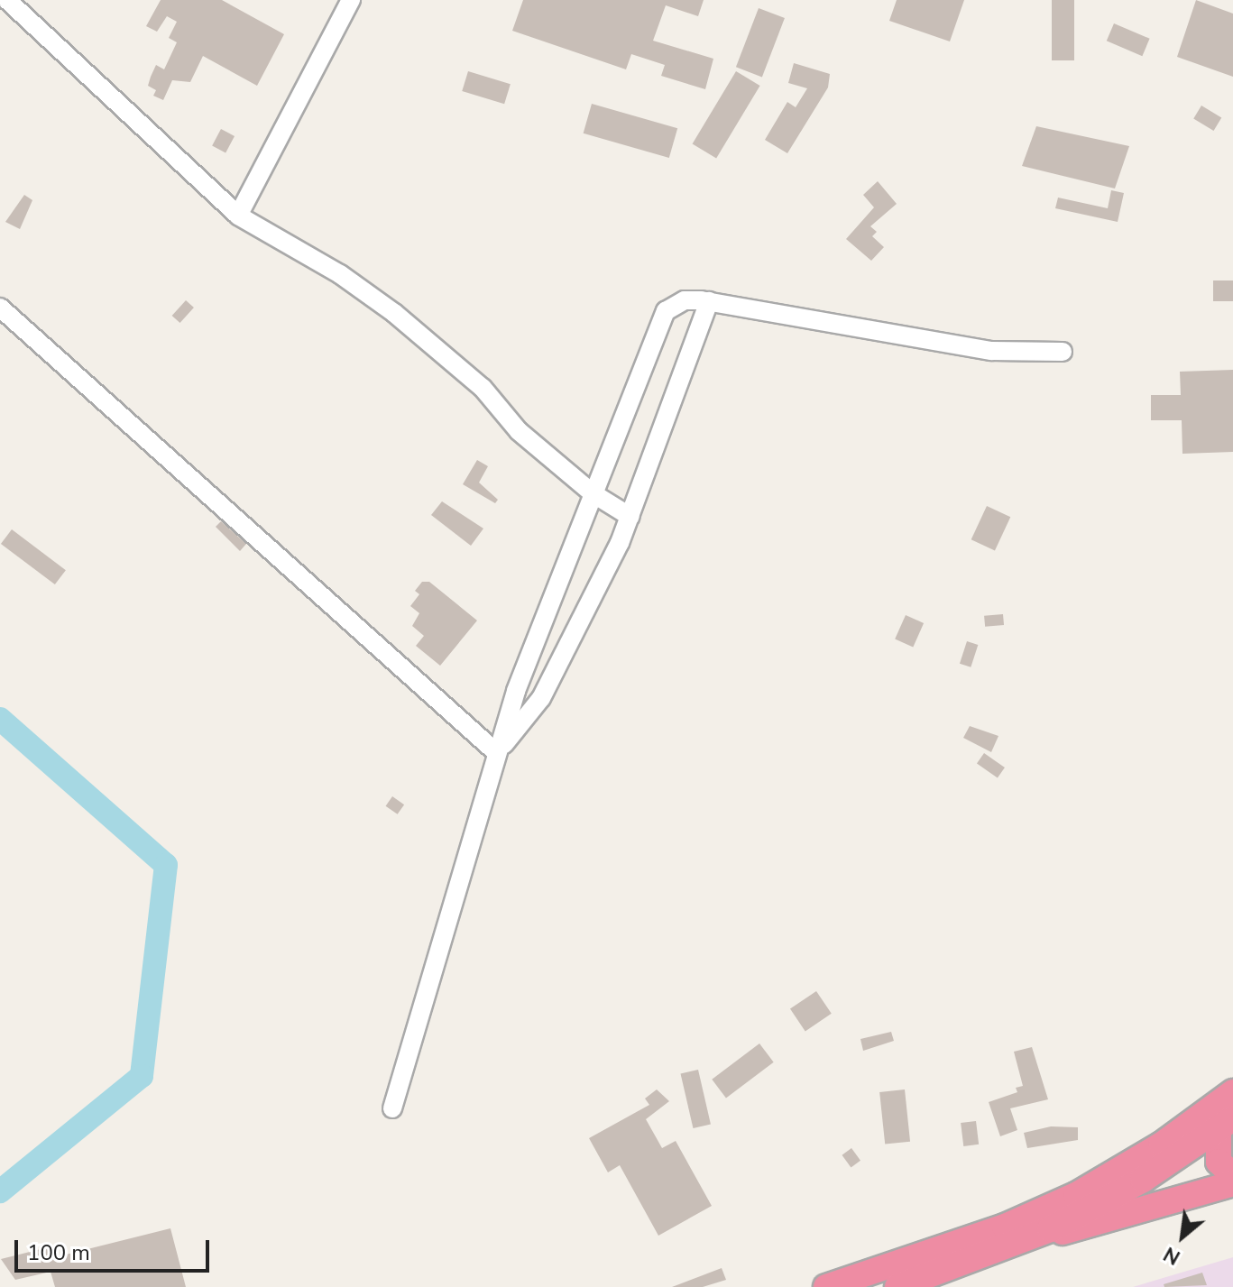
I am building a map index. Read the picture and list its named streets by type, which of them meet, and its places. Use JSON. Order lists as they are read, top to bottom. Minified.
{"scale_bar":"100 m","north":"bottom left"}
